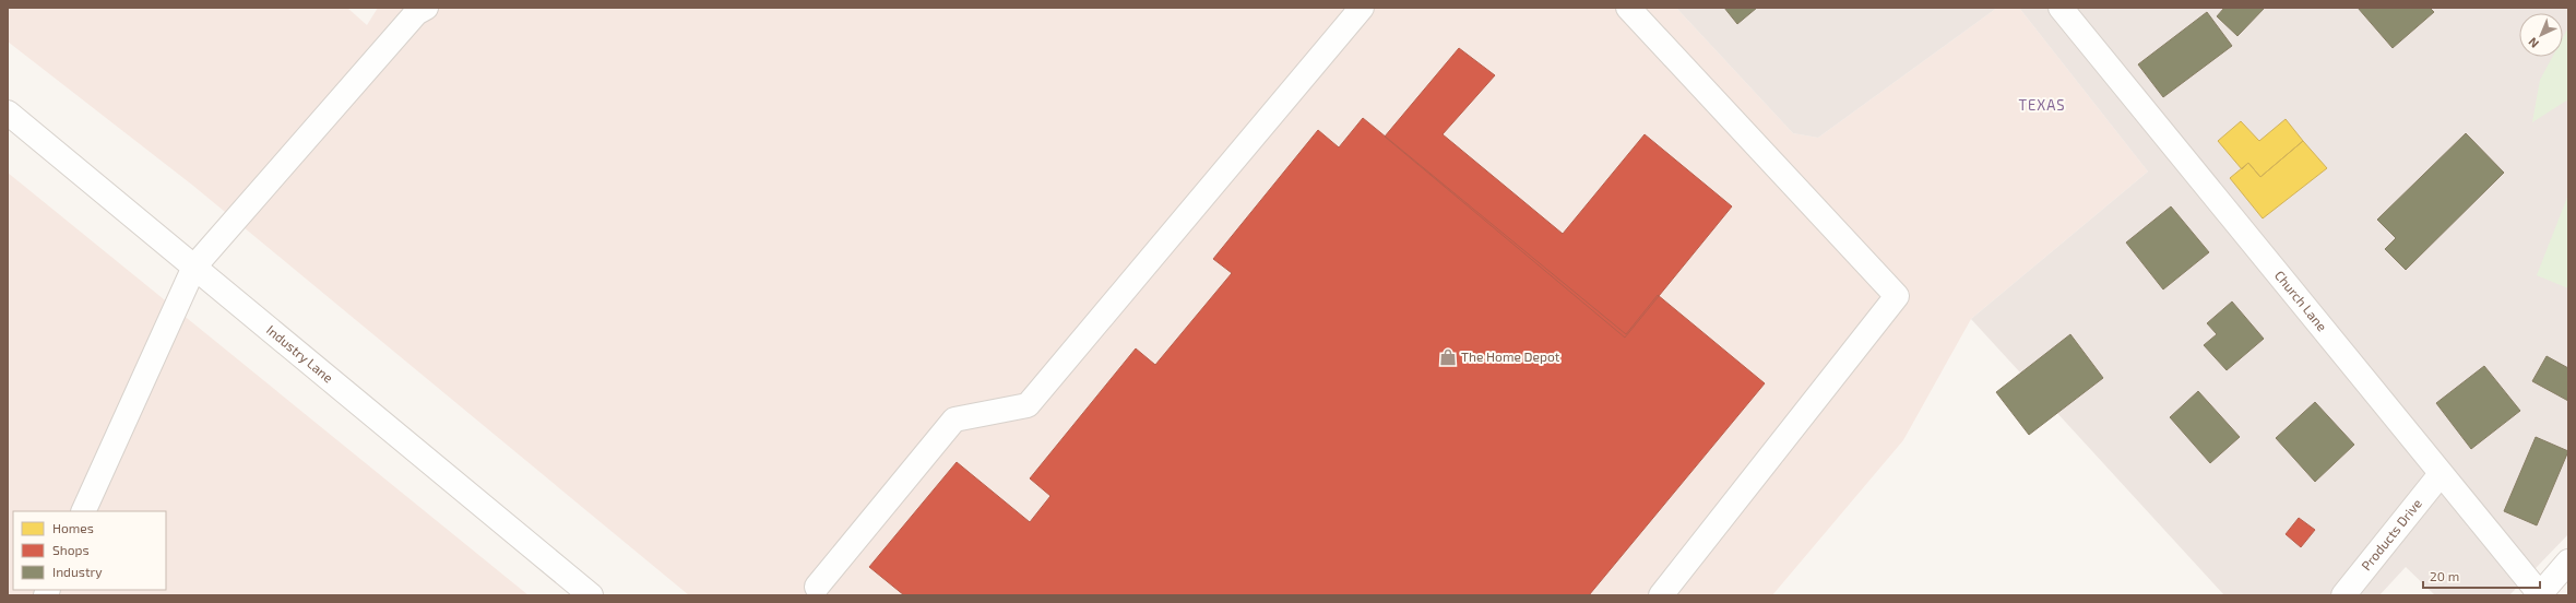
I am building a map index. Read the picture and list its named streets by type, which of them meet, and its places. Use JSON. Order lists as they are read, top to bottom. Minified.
{"streets":{"street":["Church Lane","Industry Lane","Products Drive"]},"crossings":[["Church Lane","Products Drive"]],"districts":["TEXAS"],"places":{"shop":["The Home Depot"]},"legend":["Homes","Shops","Industry"],"scale_bar":"20 m","north":"bottom left"}
